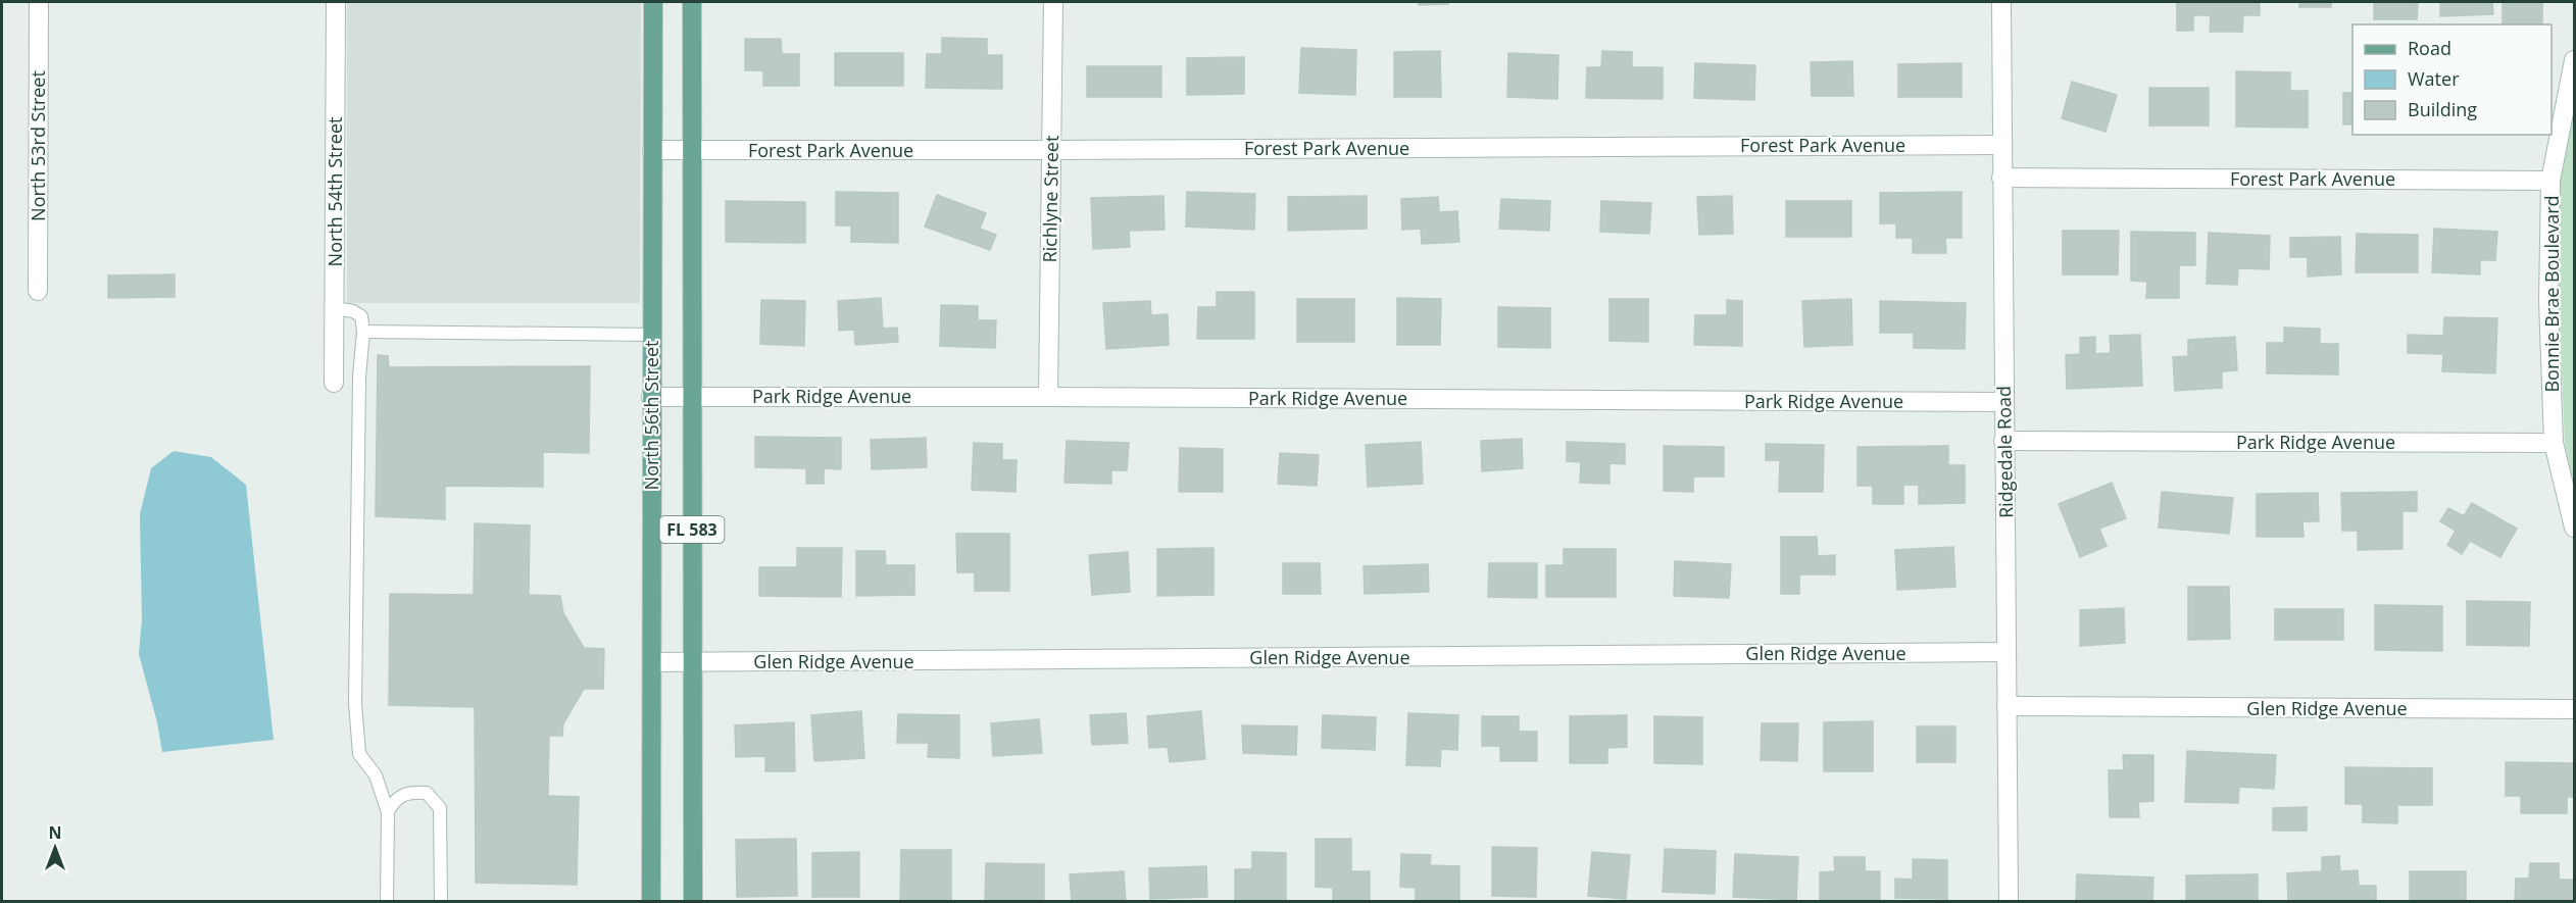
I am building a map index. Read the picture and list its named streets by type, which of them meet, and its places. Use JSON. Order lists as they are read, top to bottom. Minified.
{"streets":{"main road":["North 56th Street","FL 583"],"street":["Forest Park Avenue","North 53rd Street","North 54th Street","Richlyne Street","Bonnie Brae Boulevard","Park Ridge Avenue","Ridgedale Road","Glen Ridge Avenue"]},"crossings":[["Forest Park Avenue","Richlyne Street"],["Forest Park Avenue","Bonnie Brae Boulevard"],["Forest Park Avenue","North 56th Street"],["Forest Park Avenue","Ridgedale Road"],["Forest Park Avenue","FL 583"],["Richlyne Street","Park Ridge Avenue"],["Bonnie Brae Boulevard","Park Ridge Avenue"],["Park Ridge Avenue","North 56th Street"],["Park Ridge Avenue","Ridgedale Road"],["Park Ridge Avenue","FL 583"],["North 56th Street","Glen Ridge Avenue"],["Ridgedale Road","Glen Ridge Avenue"],["FL 583","Glen Ridge Avenue"]],"legend":["Road","Water","Building"],"north":"top"}
